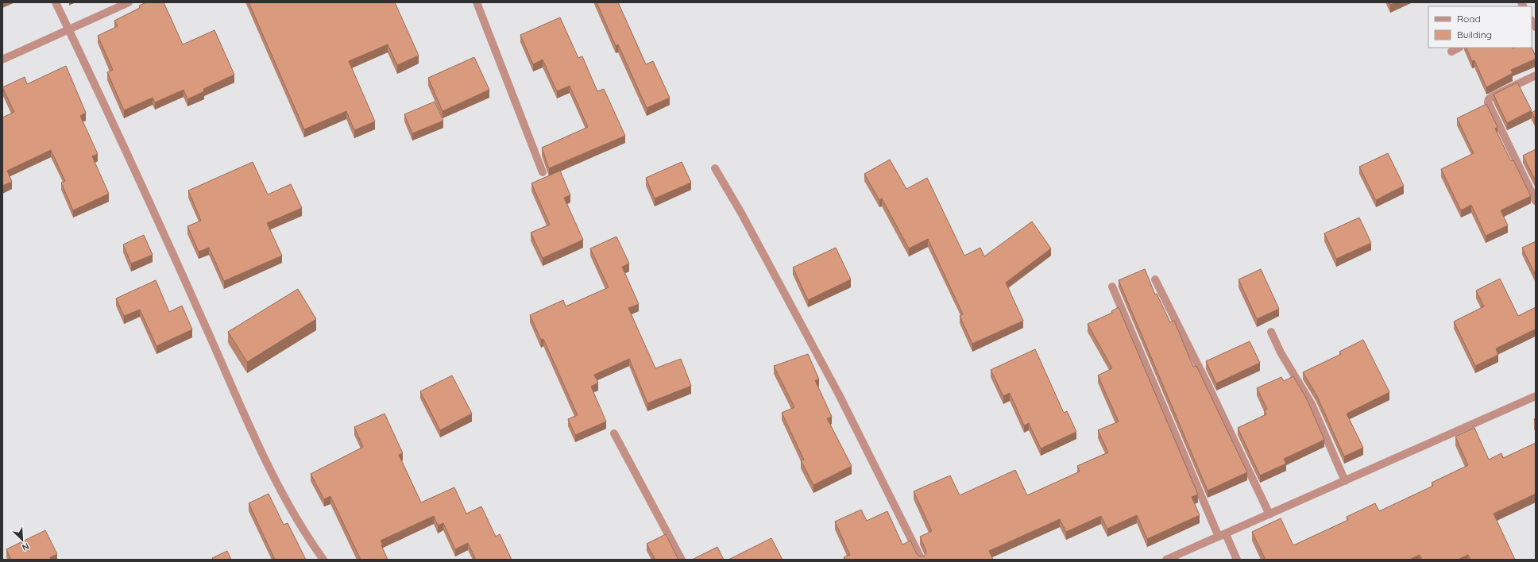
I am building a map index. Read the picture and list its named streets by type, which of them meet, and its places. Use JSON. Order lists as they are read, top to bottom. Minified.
{"legend":["Road","Building"],"north":"bottom right"}
